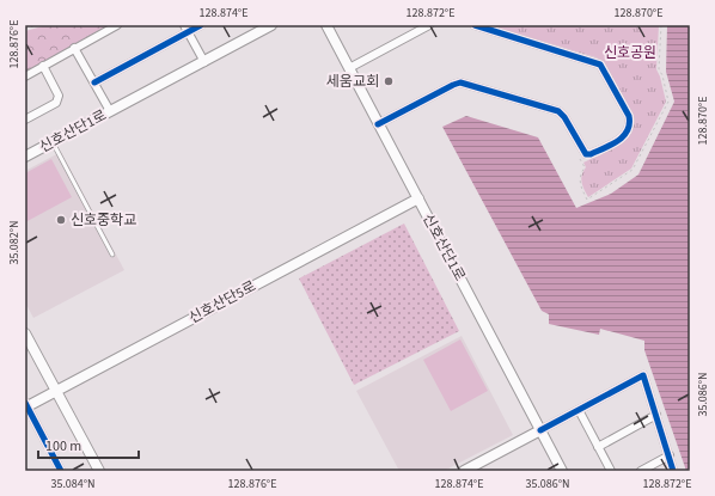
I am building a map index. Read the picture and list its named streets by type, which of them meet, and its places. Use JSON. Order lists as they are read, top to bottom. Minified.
{"streets":{"main road":["신호산단1로","신호산단5로"]},"crossings":[["신호산단1로","신호산단5로"]],"parks":["신호공원"],"places":["세움교회","신호중학교"],"scale_bar":"100 m","coordinates":["128.874°E","128.872°E","128.870°E","128.876°E","35.082°N","35.086°N","35.084°N"]}
